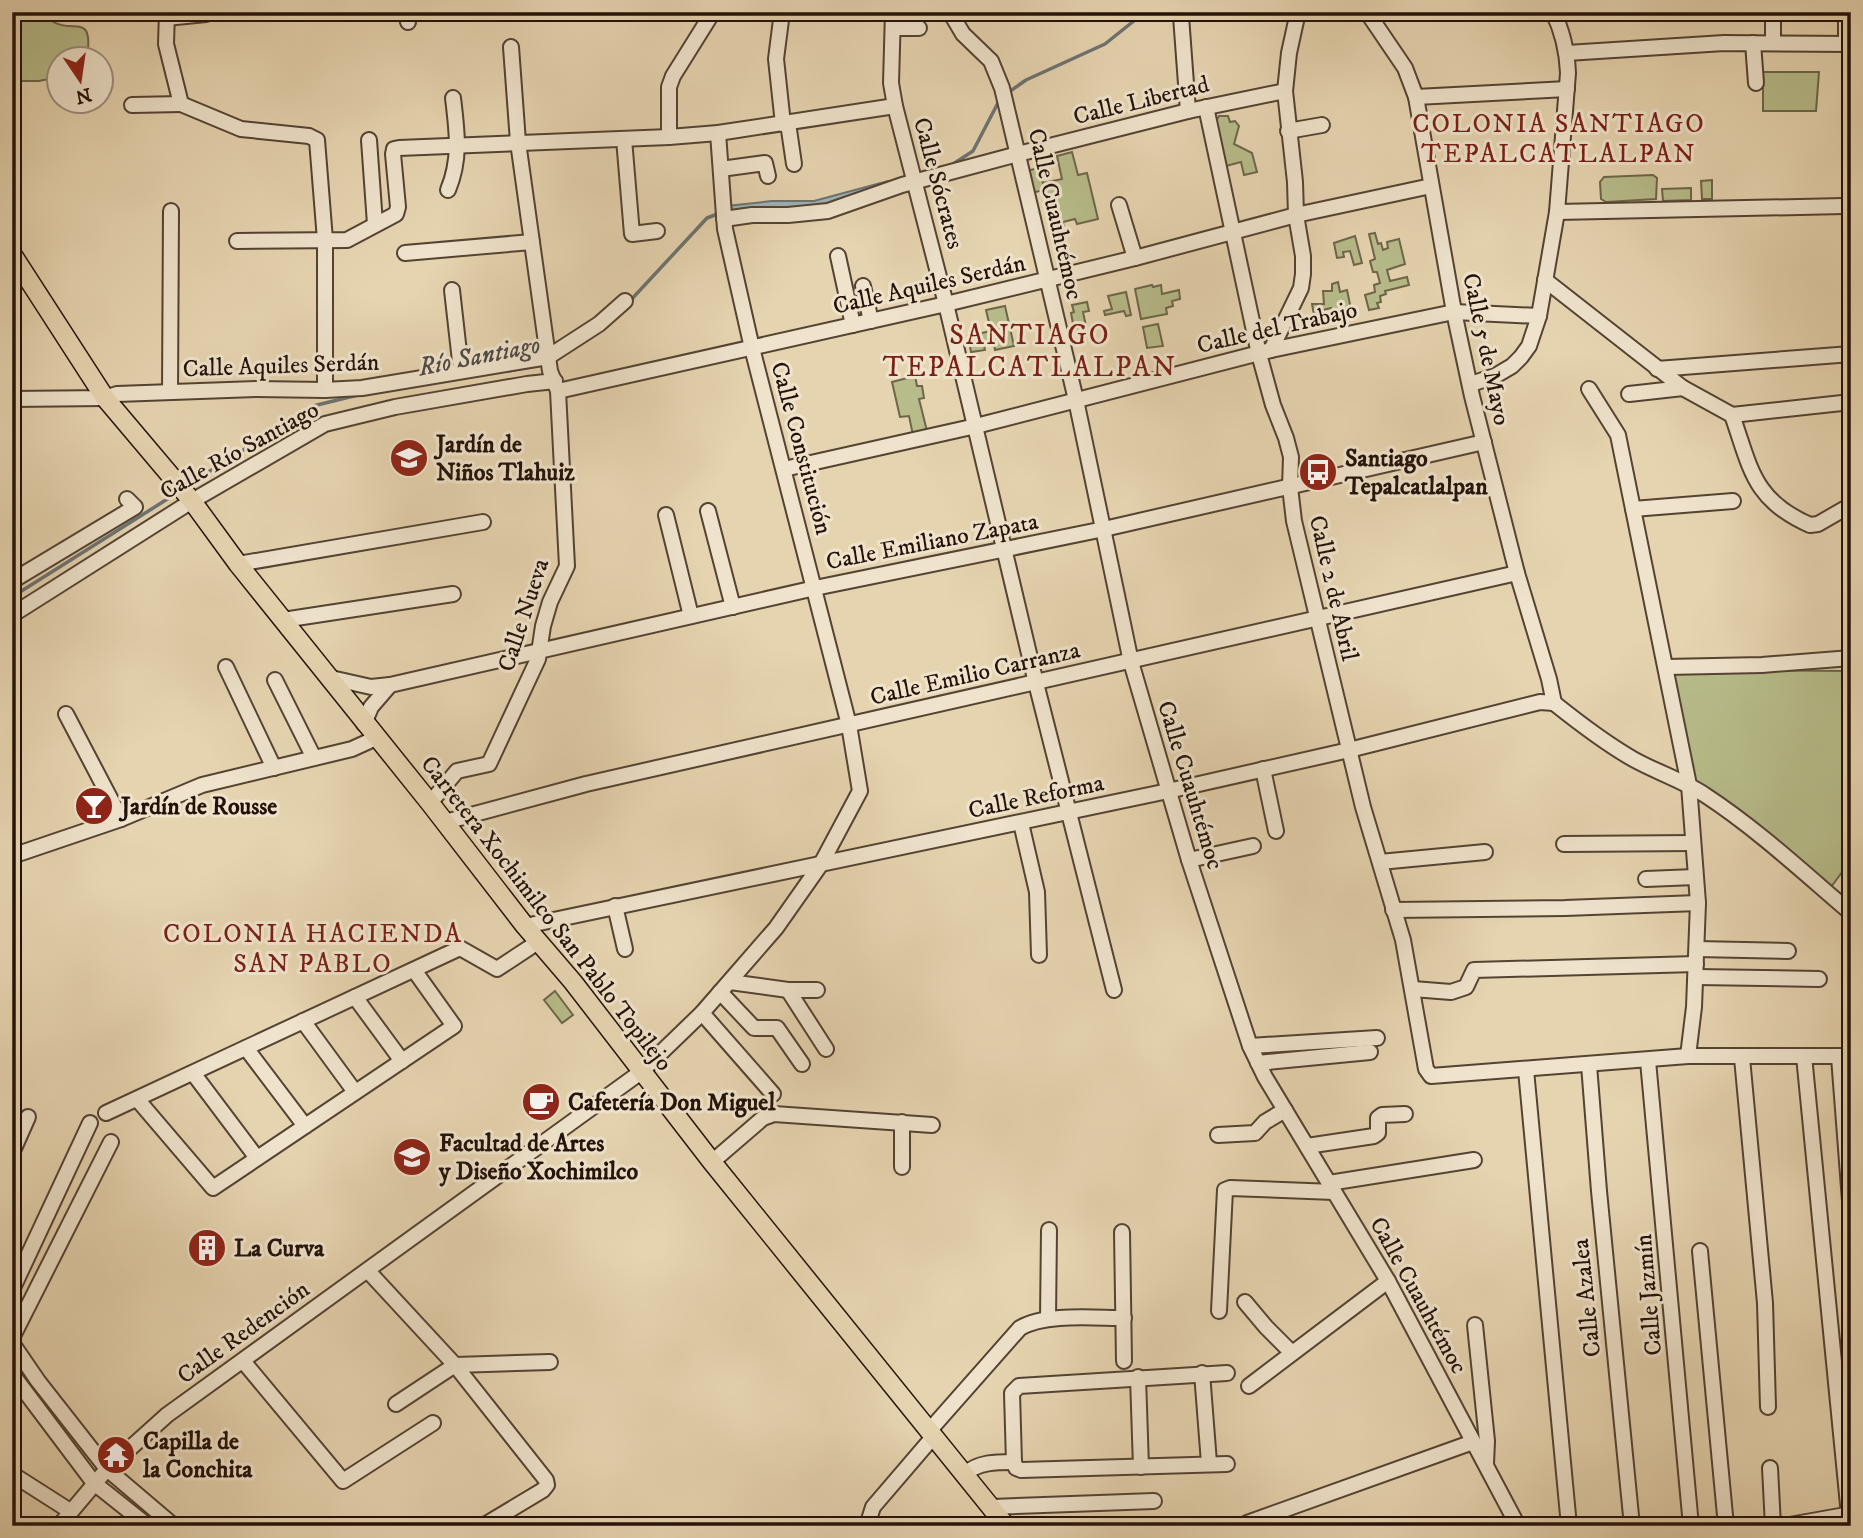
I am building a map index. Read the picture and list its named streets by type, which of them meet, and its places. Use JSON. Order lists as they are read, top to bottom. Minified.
{"streets":{"main road":["Carretera Xochimilco San Pablo Topilejo"],"street":["Calle Libertad","Calle Sócrates","Calle Cuauhtémoc","Calle Aquiles Serdán","Calle del Trabajo","Calle 5 de Mayo","Calle Constitución","Calle Río Santiago","Calle Emiliano Zapata","Calle 2 de Abril","Calle Nueva","Calle Emilio Carranza","Calle Reforma","Calle Jazmín","Calle Azalea","Calle Redención"]},"crossings":[["Calle Libertad","Calle Sócrates"],["Calle Libertad","Calle Cuauhtémoc"],["Calle Libertad","Calle Constitución"],["Calle Libertad","Calle 2 de Abril"],["Calle Sócrates","Calle Aquiles Serdán"],["Calle Sócrates","Calle del Trabajo"],["Calle Sócrates","Calle Emiliano Zapata"],["Calle Sócrates","Calle Emilio Carranza"],["Calle Sócrates","Calle Reforma"],["Calle Cuauhtémoc","Calle Aquiles Serdán"],["Calle Cuauhtémoc","Calle del Trabajo"],["Calle Cuauhtémoc","Calle Emiliano Zapata"],["Calle Cuauhtémoc","Calle Emilio Carranza"],["Calle Cuauhtémoc","Calle Reforma"],["Calle Aquiles Serdán","Calle 5 de Mayo"],["Calle Aquiles Serdán","Calle Constitución"],["Calle Aquiles Serdán","Calle Río Santiago"],["Calle Aquiles Serdán","Calle 2 de Abril"],["Calle Aquiles Serdán","Calle Nueva"],["Calle Aquiles Serdán","Carretera Xochimilco San Pablo Topilejo"],["Calle del Trabajo","Calle 5 de Mayo"],["Calle del Trabajo","Calle Constitución"],["Calle del Trabajo","Calle 2 de Abril"],["Calle 5 de Mayo","Calle Emiliano Zapata"],["Calle 5 de Mayo","Calle Emilio Carranza"],["Calle 5 de Mayo","Calle Reforma"],["Calle Constitución","Calle Emiliano Zapata"],["Calle Constitución","Calle Emilio Carranza"],["Calle Constitución","Calle Reforma"],["Calle Constitución","Carretera Xochimilco San Pablo Topilejo"],["Calle Constitución","Calle Redención"],["Calle Río Santiago","Calle Nueva"],["Calle Río Santiago","Carretera Xochimilco San Pablo Topilejo"],["Calle Emiliano Zapata","Calle 2 de Abril"],["Calle Emiliano Zapata","Calle Nueva"],["Calle Emiliano Zapata","Carretera Xochimilco San Pablo Topilejo"],["Calle 2 de Abril","Calle Emilio Carranza"],["Calle 2 de Abril","Calle Reforma"],["Calle Nueva","Carretera Xochimilco San Pablo Topilejo"],["Calle Emilio Carranza","Carretera Xochimilco San Pablo Topilejo"],["Calle Reforma","Carretera Xochimilco San Pablo Topilejo"],["Carretera Xochimilco San Pablo Topilejo","Calle Redención"]],"districts":["COLONIA SANTIAGO TEPALCATLALPAN","SANTIAGO TEPALCATLALPAN","COLONIA HACIENDA SAN PABLO"],"water":["Río Santiago"],"places":{"school or university":["Jardín de Niños Tlahuiz","Facultad de Artes y Diseño Xochimilco"],"bus stop":["Santiago Tepalcatlalpan"],"bar":["Jardín de Rousse"],"cafe":["Cafetería Don Miguel"],"building":["La Curva"],"temple":["Capilla de la Conchita"]},"north":"bottom"}
